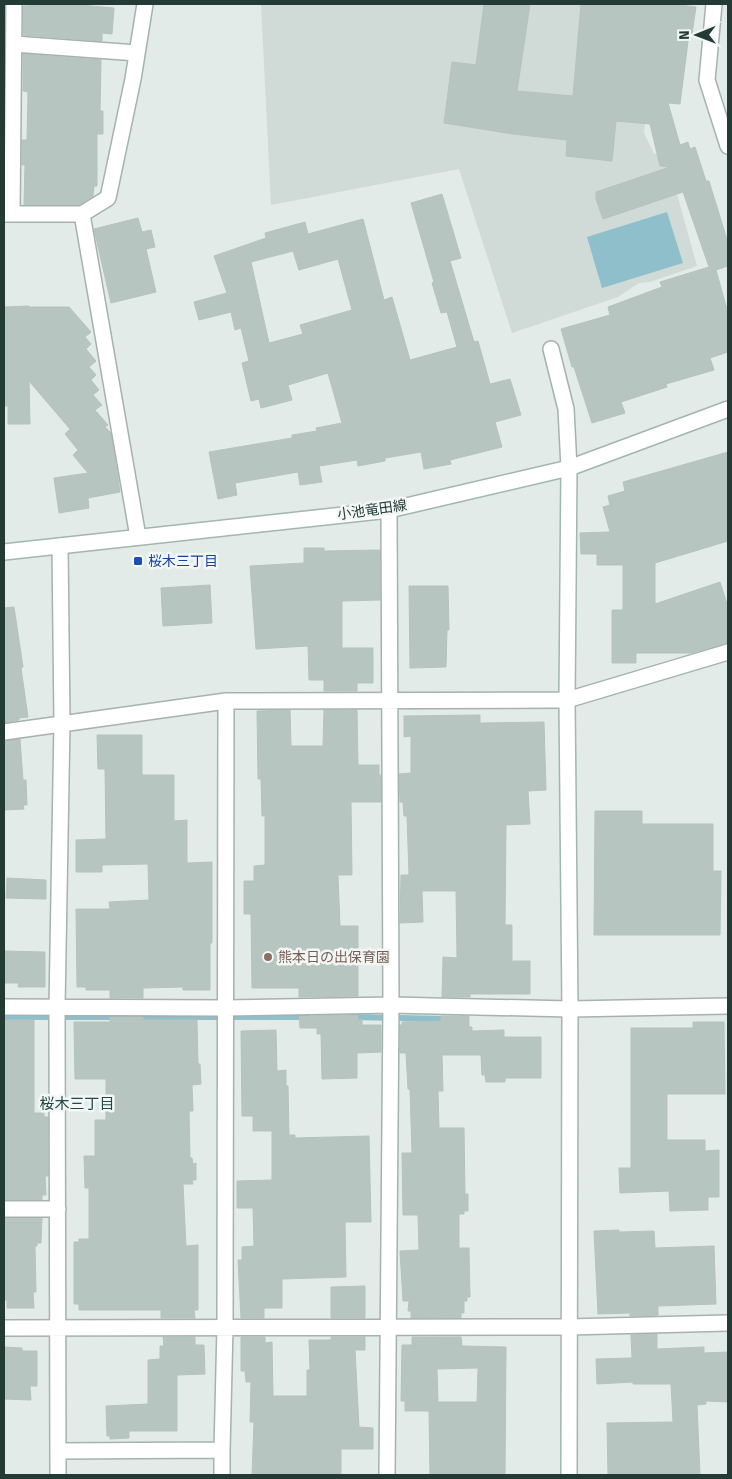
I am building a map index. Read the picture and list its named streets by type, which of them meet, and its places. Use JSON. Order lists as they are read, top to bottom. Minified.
{"streets":{"street":["小池竜田線"]},"districts":["桜木三丁目"],"places":{"transit":["桜木三丁目"],"other":["熊本日の出保育園"]},"north":"left"}
